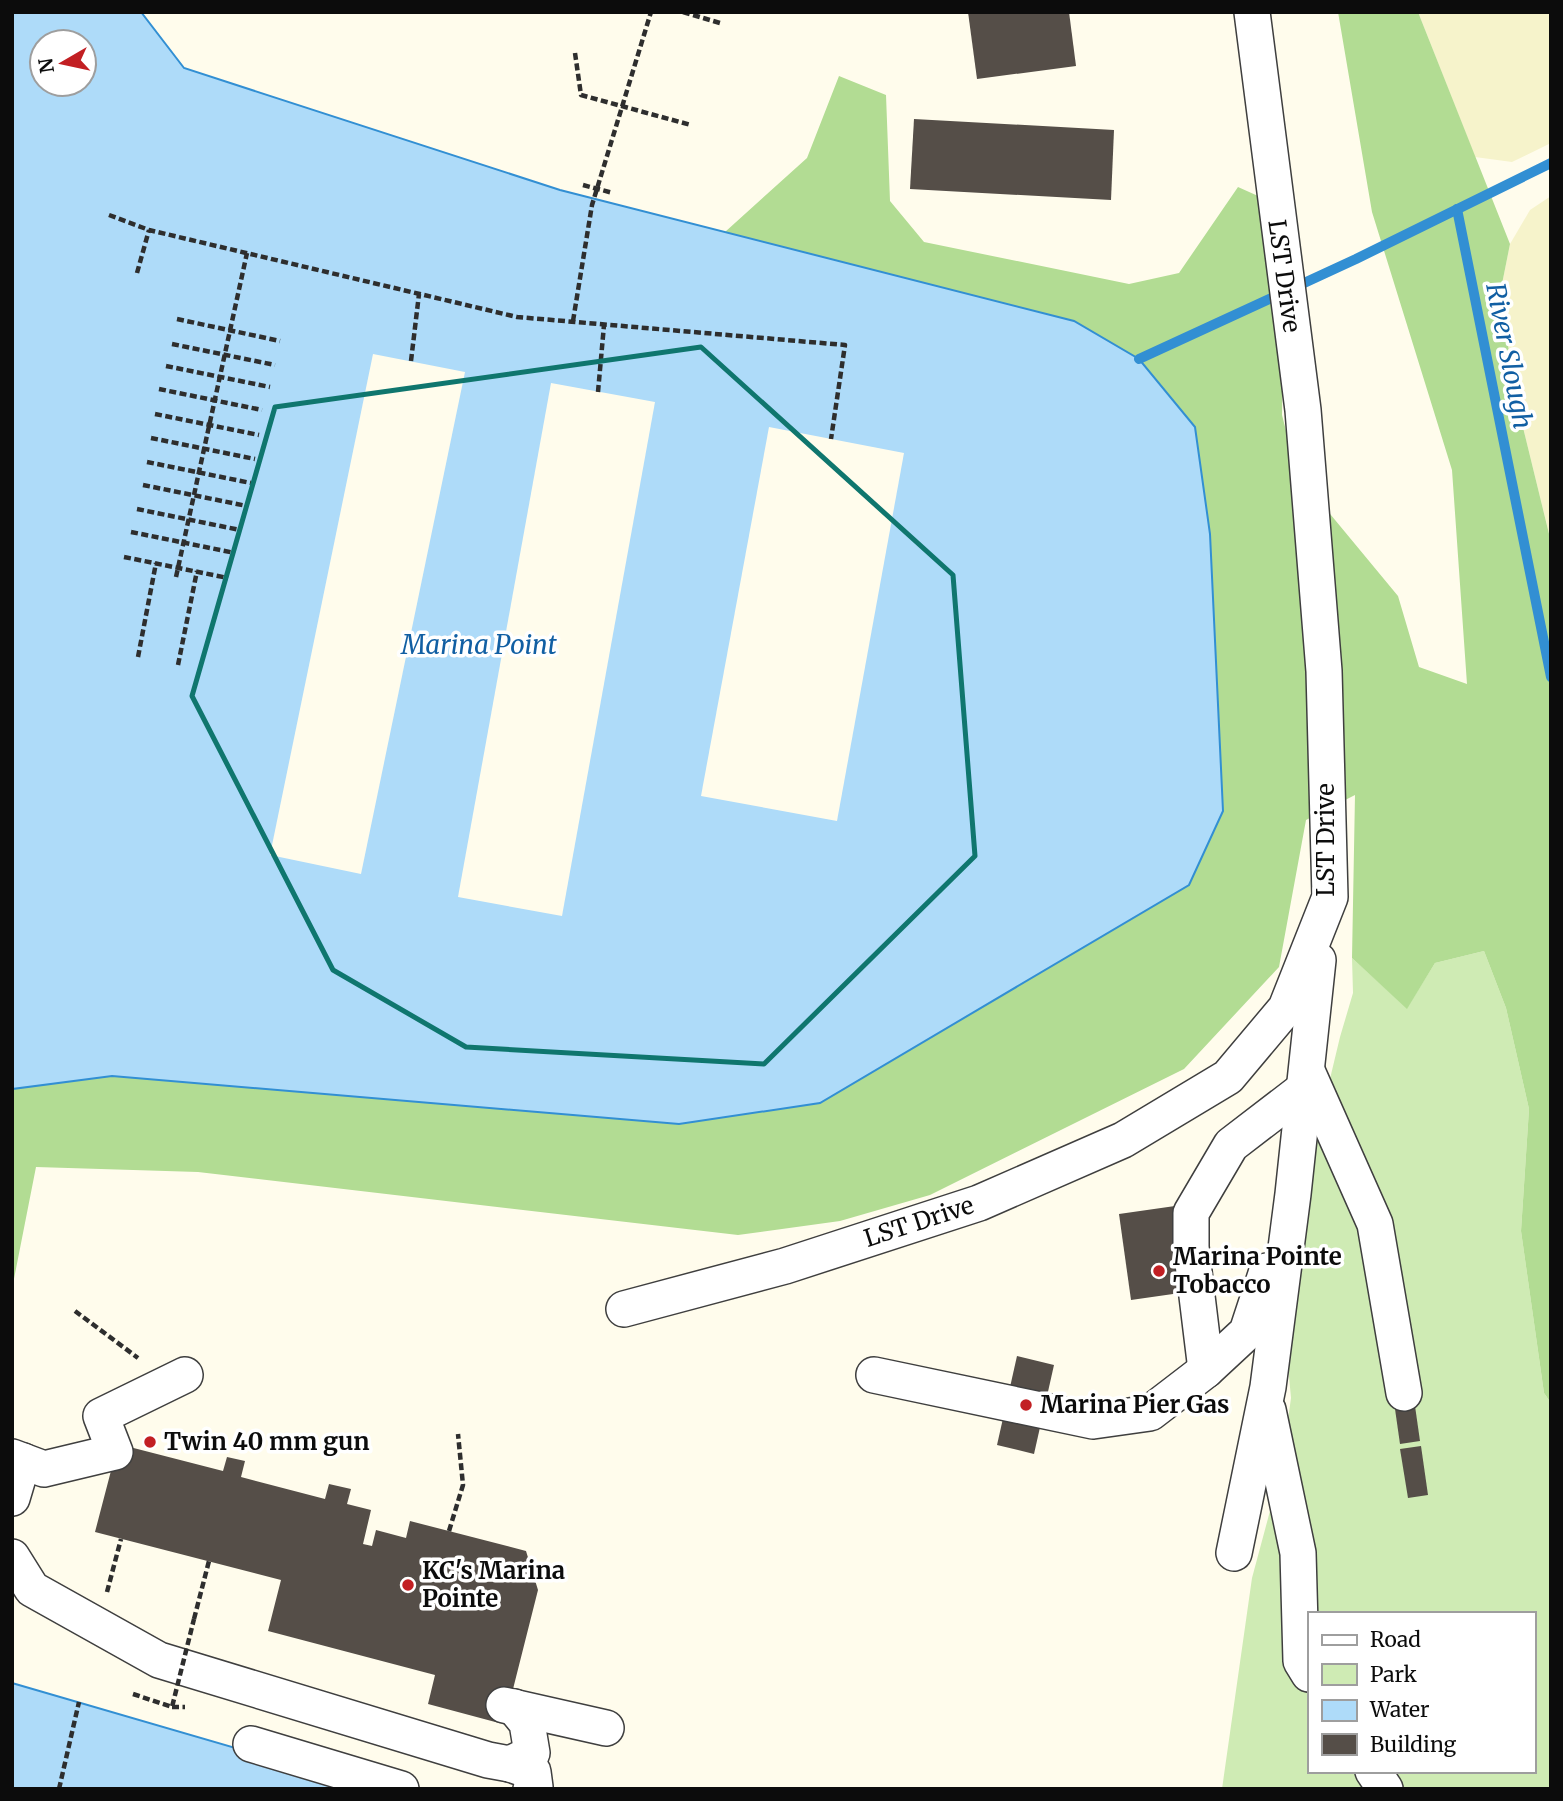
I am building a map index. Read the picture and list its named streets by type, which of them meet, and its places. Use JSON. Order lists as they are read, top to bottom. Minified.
{"streets":{"street":["LST Drive"]},"water":["River Slough","Marina Point"],"places":["Marina Pointe Tobacco","Marina Pier Gas","Twin 40 mm gun","KC's Marina Pointe"],"legend":["Road","Park","Water","Building"],"north":"left"}
